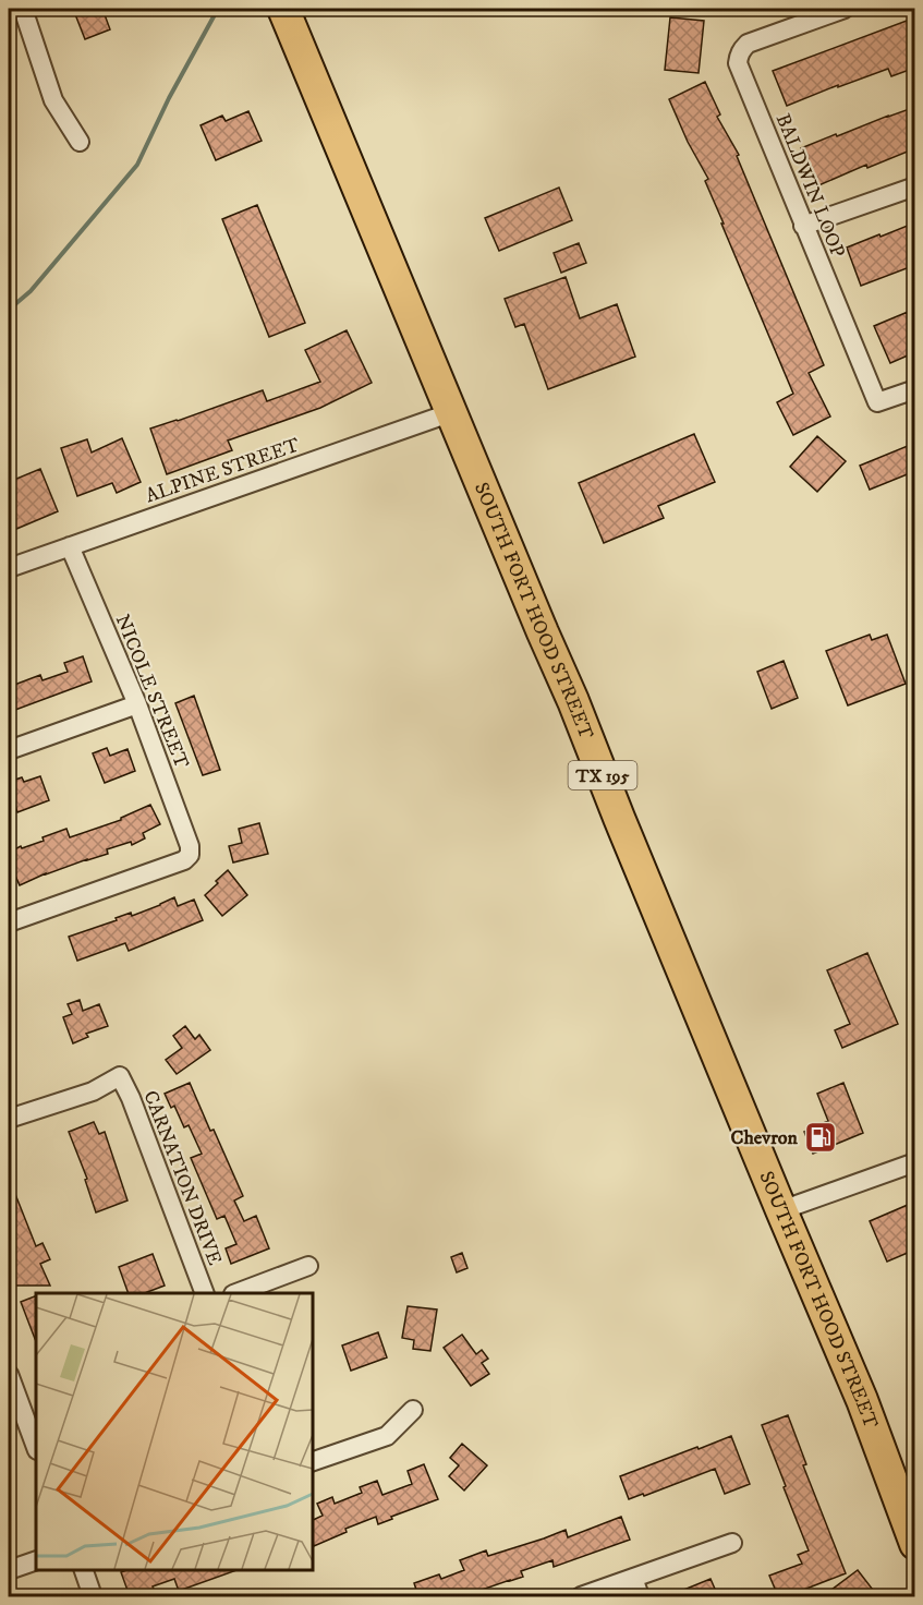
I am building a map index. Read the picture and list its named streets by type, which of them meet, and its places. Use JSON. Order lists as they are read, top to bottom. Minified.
{"streets":{"highway":["SOUTH FORT HOOD STREET","TX 195"],"street":["BALDWIN LOOP","ALPINE STREET","NICOLE STREET","CARNATION DRIVE"]},"crossings":[["ALPINE STREET","SOUTH FORT HOOD STREET"],["ALPINE STREET","NICOLE STREET"]],"places":{"fuel station":["Chevron"]}}
